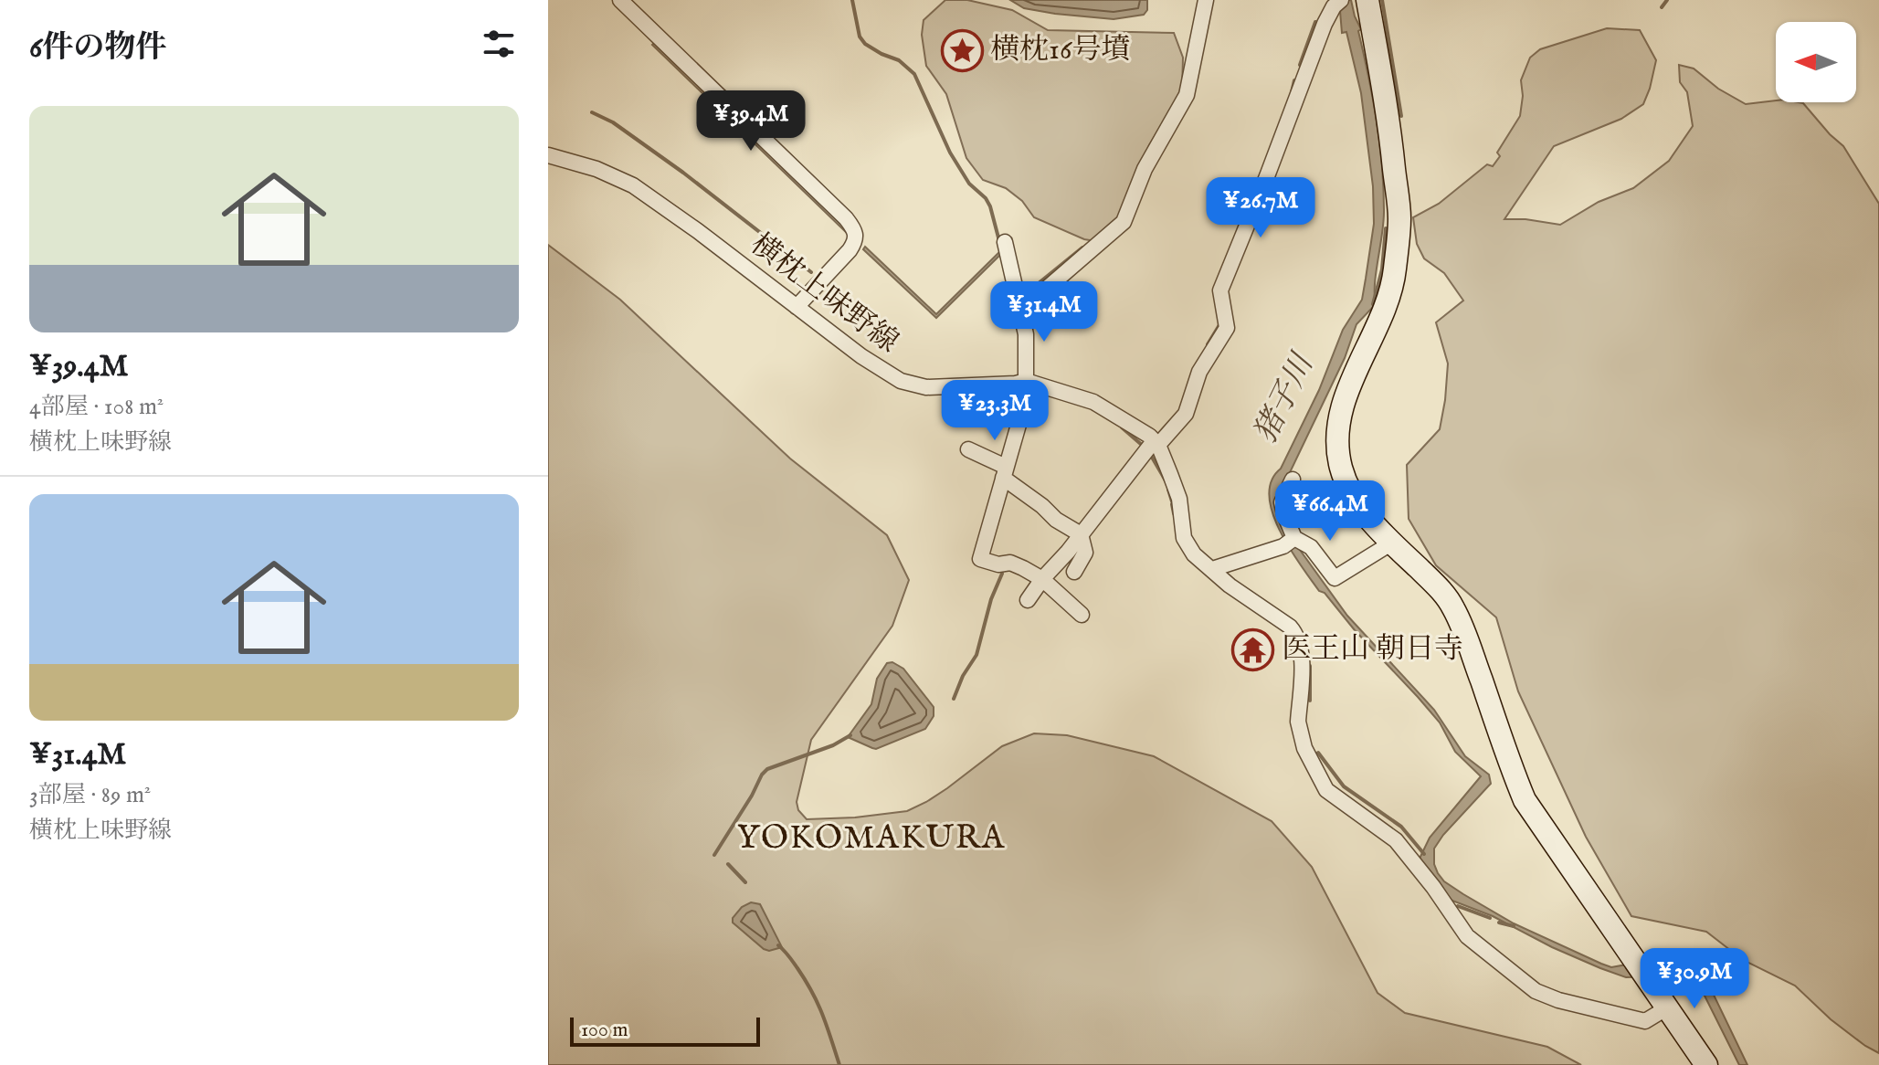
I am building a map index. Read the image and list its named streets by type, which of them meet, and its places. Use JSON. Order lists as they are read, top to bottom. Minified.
{"streets":{"street":["横枕上味野線"]},"districts":["YOKOMAKURA"],"water":["猪子川"],"places":{"place":["横枕16号墳"],"temple":["医王山 朝日寺"]},"scale_bar":"100 m","north":"left","page":{"heading":"6件の物件","list":[{"name":"¥39.4M","note":"4部屋 · 108 m² · 横枕上味野線"},{"name":"¥31.4M","note":"3部屋 · 89 m² · 横枕上味野線"}],"price":["¥39.4M","¥26.7M","¥31.4M","¥23.3M","¥66.4M","¥30.9M"],"scale":"100 m"}}
